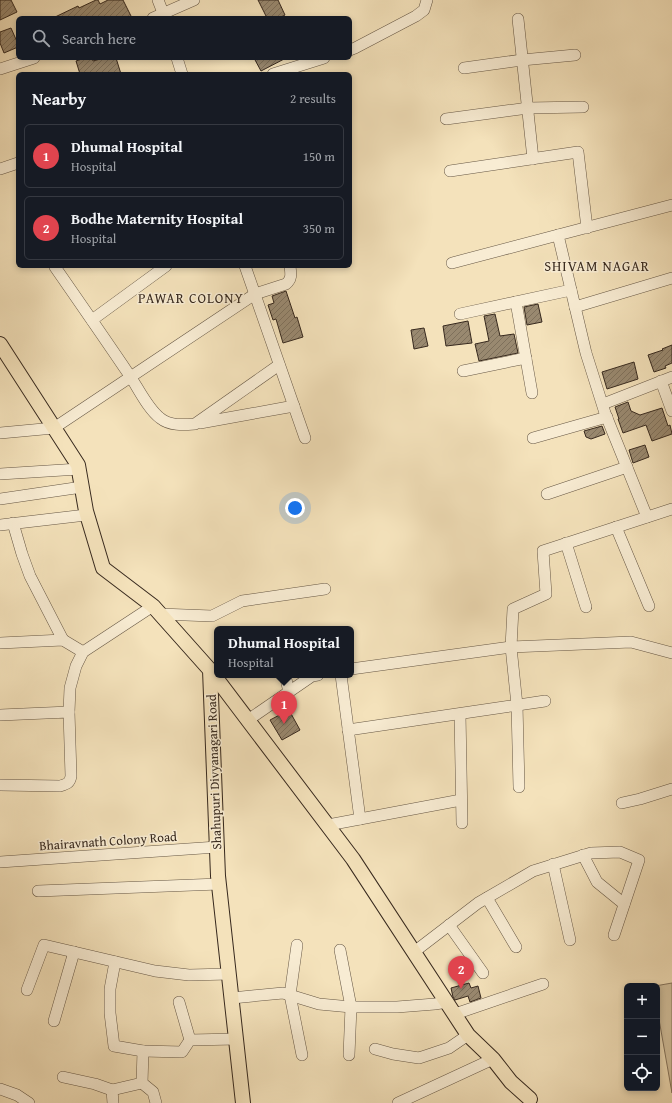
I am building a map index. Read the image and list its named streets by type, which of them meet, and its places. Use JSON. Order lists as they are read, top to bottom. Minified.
{"streets":{"main road":["Shahupuri Divyanagari Road"],"street":["Bhairavnath Colony Road"]},"crossings":[["Shahupuri Divyanagari Road","Bhairavnath Colony Road"]],"districts":["SHIVAM NAGAR","PAWAR COLONY"],"page":{"search":"Search here","heading":["Nearby","2 results"],"list":[{"mark":"1","name":"Dhumal Hospital","note":"Hospital","value":"150 m"},{"mark":"2","name":"Bodhe Maternity Hospital","note":"Hospital","value":"350 m"}],"popup":["Dhumal Hospital","Hospital"],"pins":["1","2"],"map_buttons":["+","−"]}}
